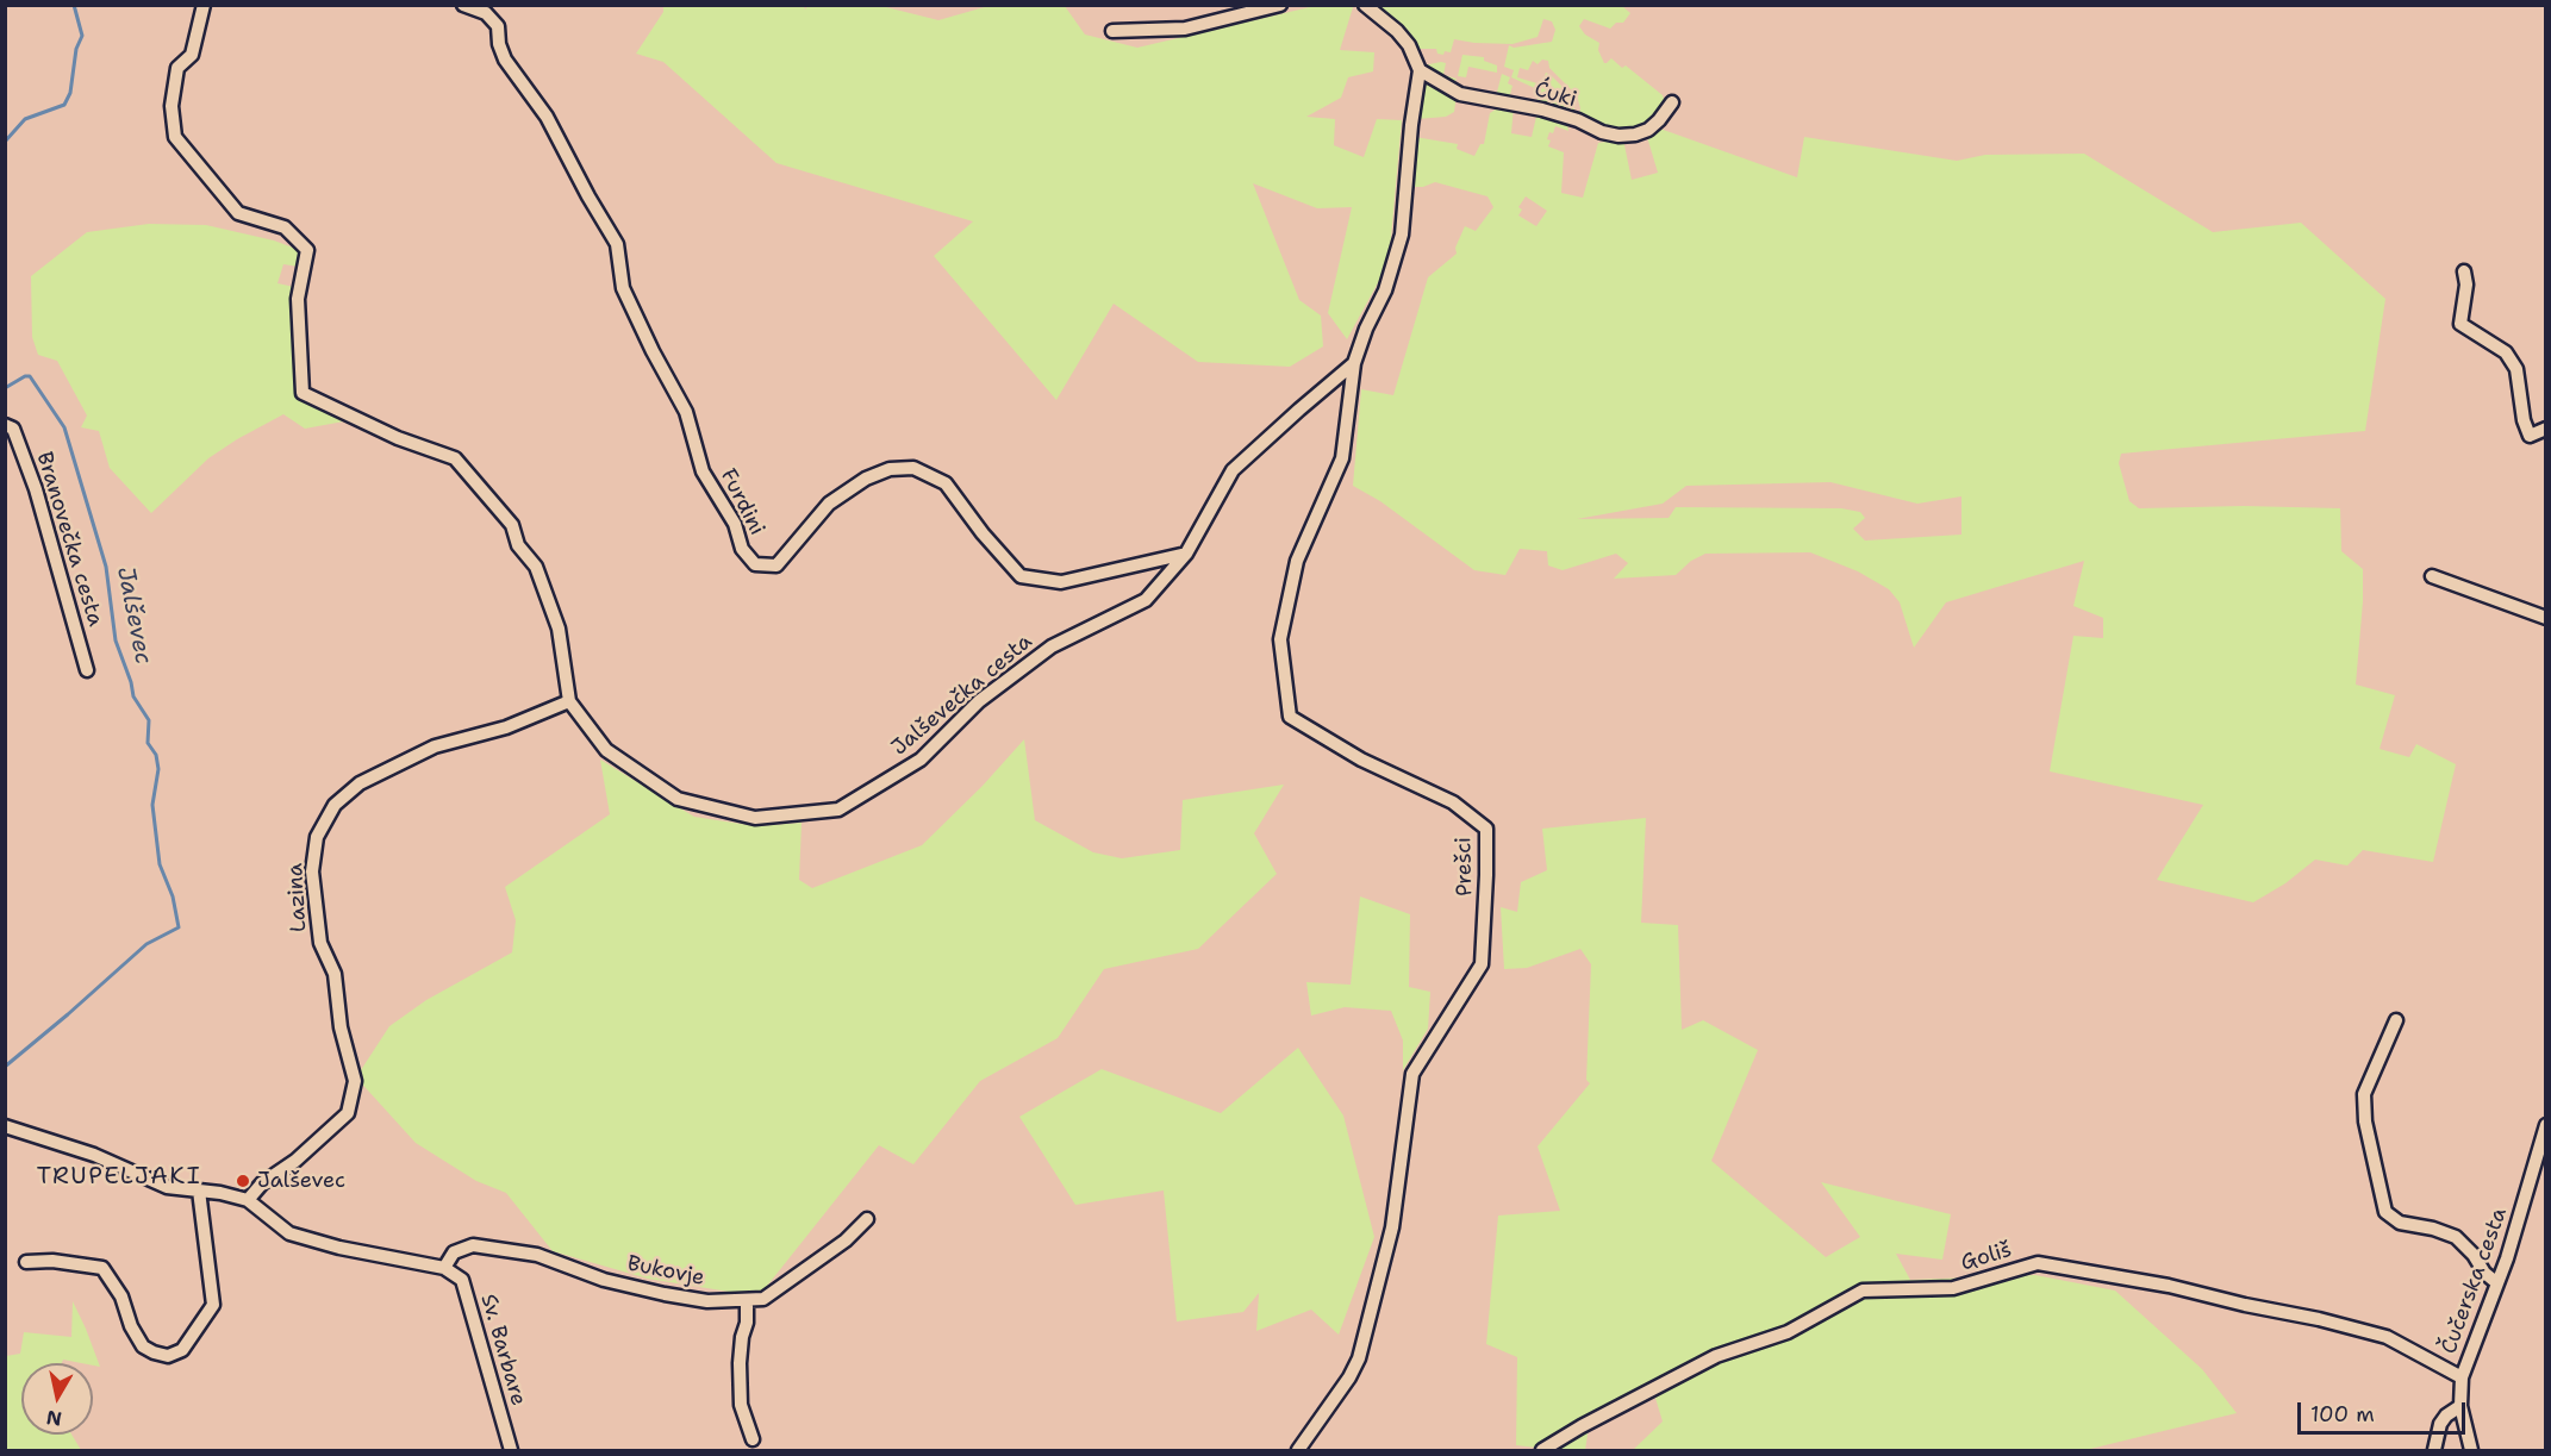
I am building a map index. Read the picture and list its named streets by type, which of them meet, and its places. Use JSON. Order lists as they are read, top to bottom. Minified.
{"streets":{"street":["Ćuki","Furdini","Branovečka cesta","Jalševečka cesta","Prešci","Lazina","Goliš","Bukovje","Čučerska cesta","Sv. Barbare"]},"crossings":[["Furdini","Jalševečka cesta"],["Jalševečka cesta","Prešci"],["Jalševečka cesta","Lazina"],["Goliš","Čučerska cesta"],["Bukovje","Sv. Barbare"]],"districts":["TRUPELJAKI"],"water":["Jalševec"],"places":["Jalševec"],"scale_bar":"100 m","north":"bottom"}
